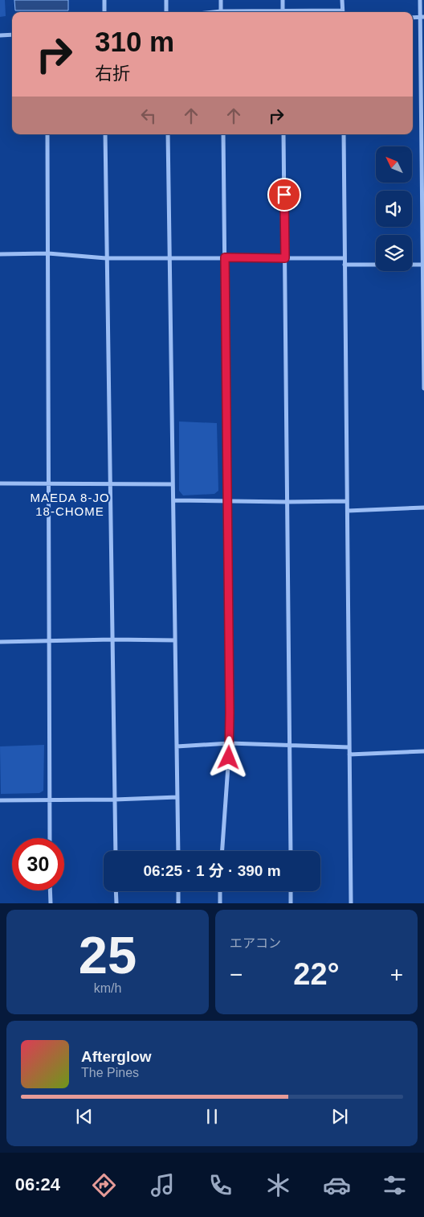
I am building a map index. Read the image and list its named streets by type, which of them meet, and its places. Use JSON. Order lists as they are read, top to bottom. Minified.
{"districts":["MAEDA 8-JO 18-CHOME"],"north":"top left","page":{"turn":["310 m","右折"],"limit":"30","trip":"06:25 · 1 分 · 390 m","tile":[["25","km/h"],"エアコン"],"heat":["−","22°","+"],"song":["Afterglow","The Pines"],"tabs":"06:24"}}
